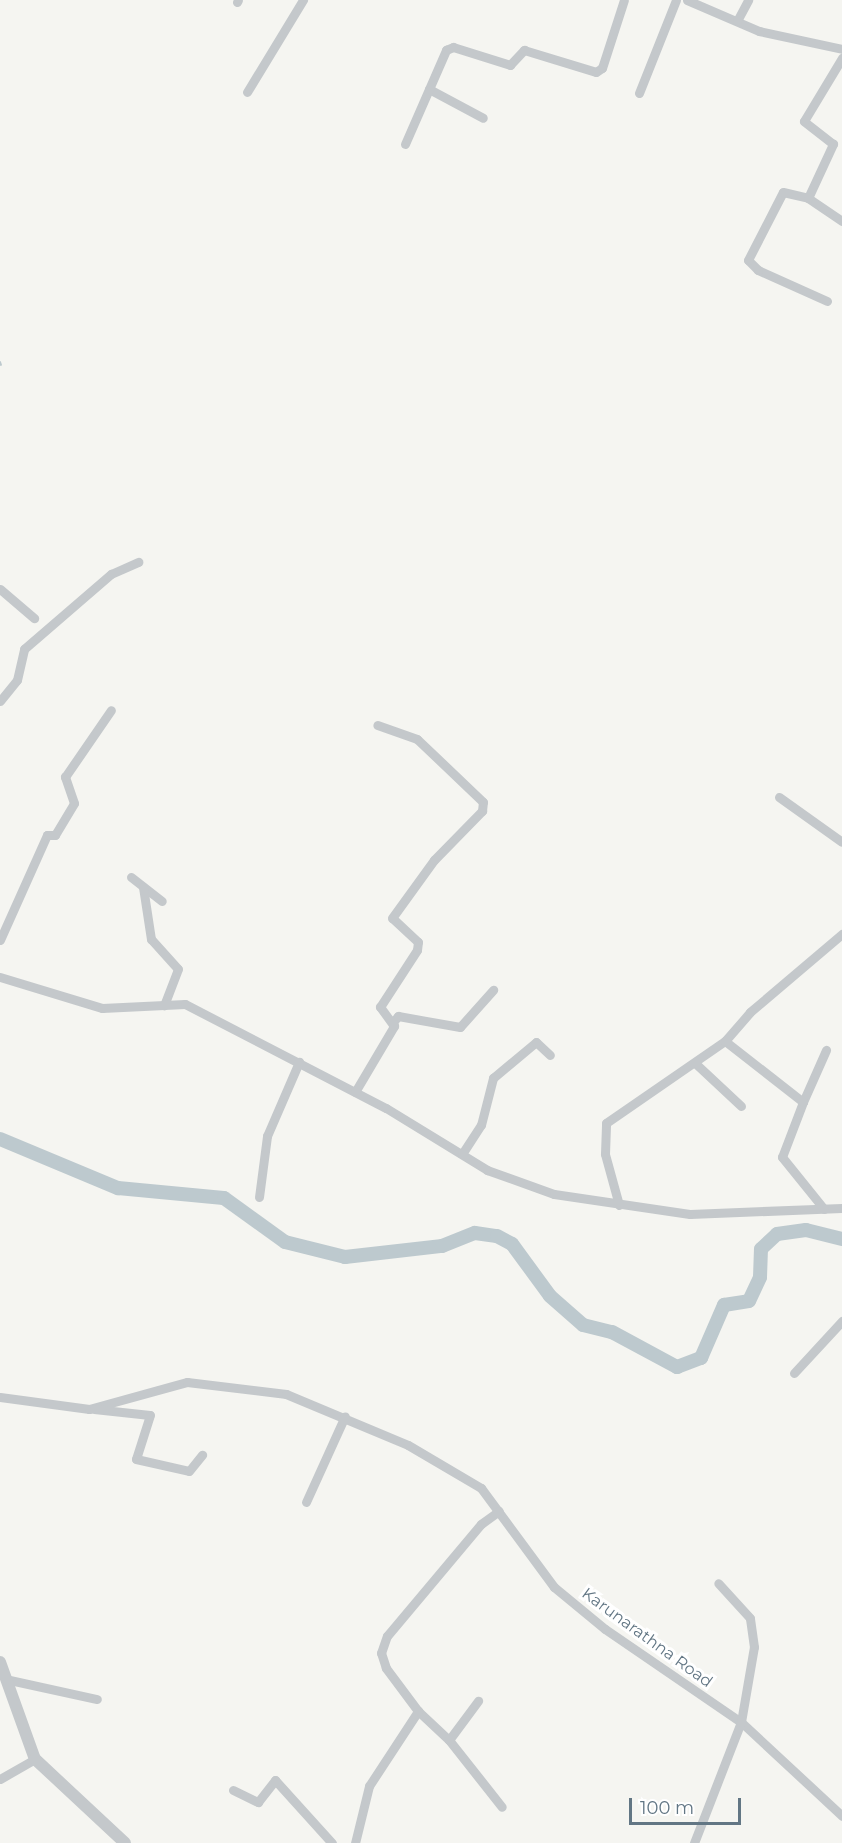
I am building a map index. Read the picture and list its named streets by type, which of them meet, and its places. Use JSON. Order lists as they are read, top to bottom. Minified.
{"streets":{"street":["Karunarathna Road"]},"scale_bar":"100 m"}
